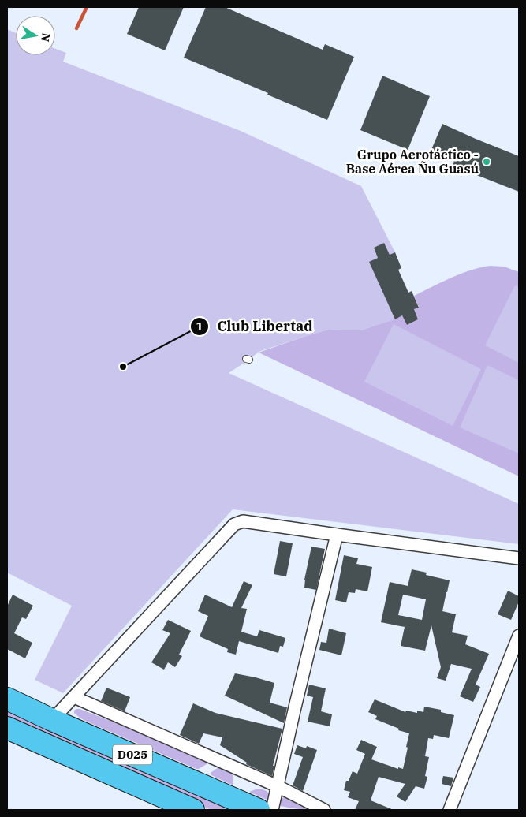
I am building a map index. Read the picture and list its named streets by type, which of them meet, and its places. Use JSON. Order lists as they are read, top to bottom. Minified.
{"streets":{"highway":["D025"]},"places":["Grupo Aerotáctico - Base Aérea Ñu Guasú","Club Libertad"],"north":"right"}
